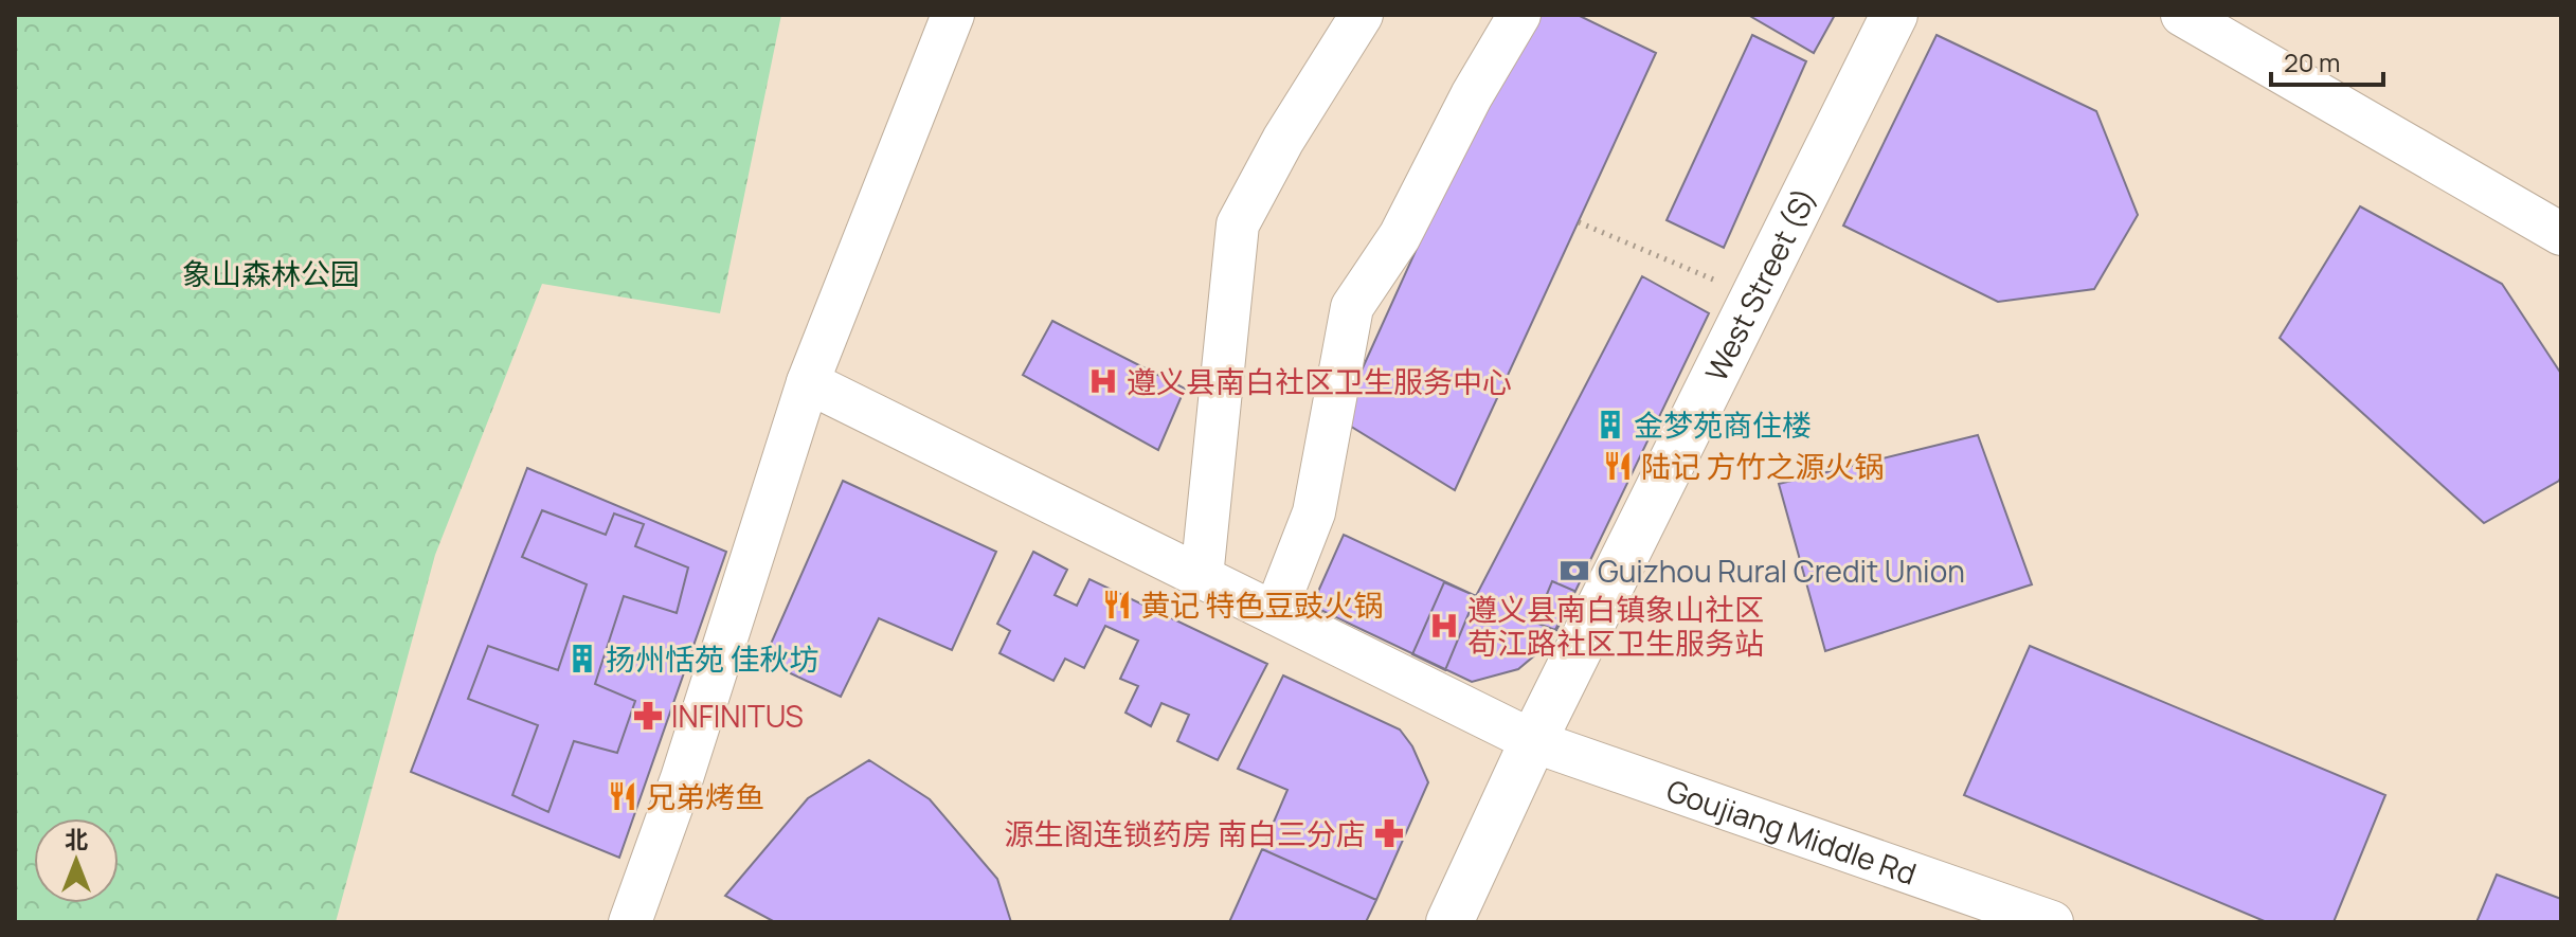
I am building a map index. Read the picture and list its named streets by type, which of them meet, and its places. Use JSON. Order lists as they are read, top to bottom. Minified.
{"streets":{"main road":["West Street (S)"],"street":["Goujiang Middle Rd"]},"crossings":[["West Street (S)","Goujiang Middle Rd"]],"parks":["象山森林公园"],"places":{"hospital":["遵义县南白社区卫生服务中心","遵义县南白镇象山社区 苟江路社区卫生服务站"],"building":["金梦苑商住楼","扬州恬苑 佳秋坊"],"restaurant":["陆记 方竹之源火锅","黄记 特色豆豉火锅","兄弟烤鱼"],"bank":["Guizhou Rural Credit Union"],"pharmacy":["INFINITUS","源生阁连锁药房 南白三分店"]},"scale_bar":"20 m","north":"top"}
